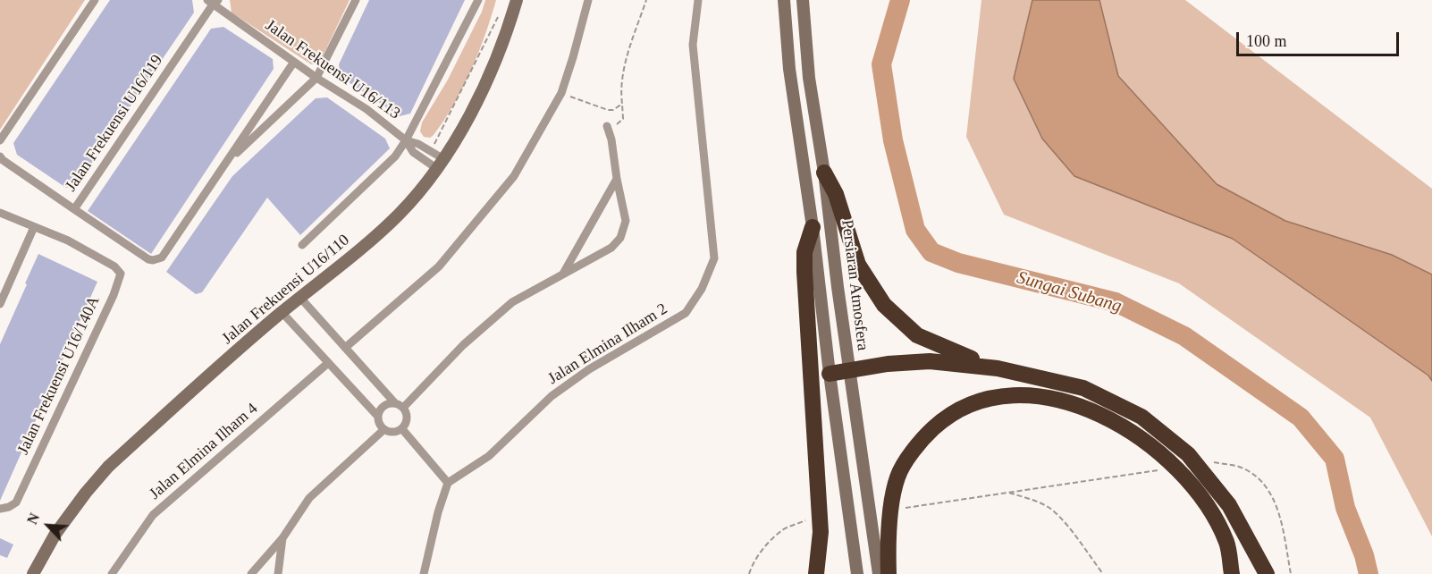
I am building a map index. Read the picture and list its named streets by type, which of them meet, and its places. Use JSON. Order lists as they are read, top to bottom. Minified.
{"streets":{"main road":["Persiaran Atmosfera","Jalan Frekuensi U16/110"],"street":["Jalan Frekuensi U16/113","Jalan Frekuensi U16/119","Jalan Elmina Ilham 2","Jalan Frekuensi U16/140A","Jalan Elmina Ilham 4"]},"crossings":[["Jalan Frekuensi U16/113","Jalan Frekuensi U16/119"],["Jalan Frekuensi U16/113","Jalan Frekuensi U16/110"]],"water":["Sungai Subang"],"scale_bar":"100 m","north":"top left"}
